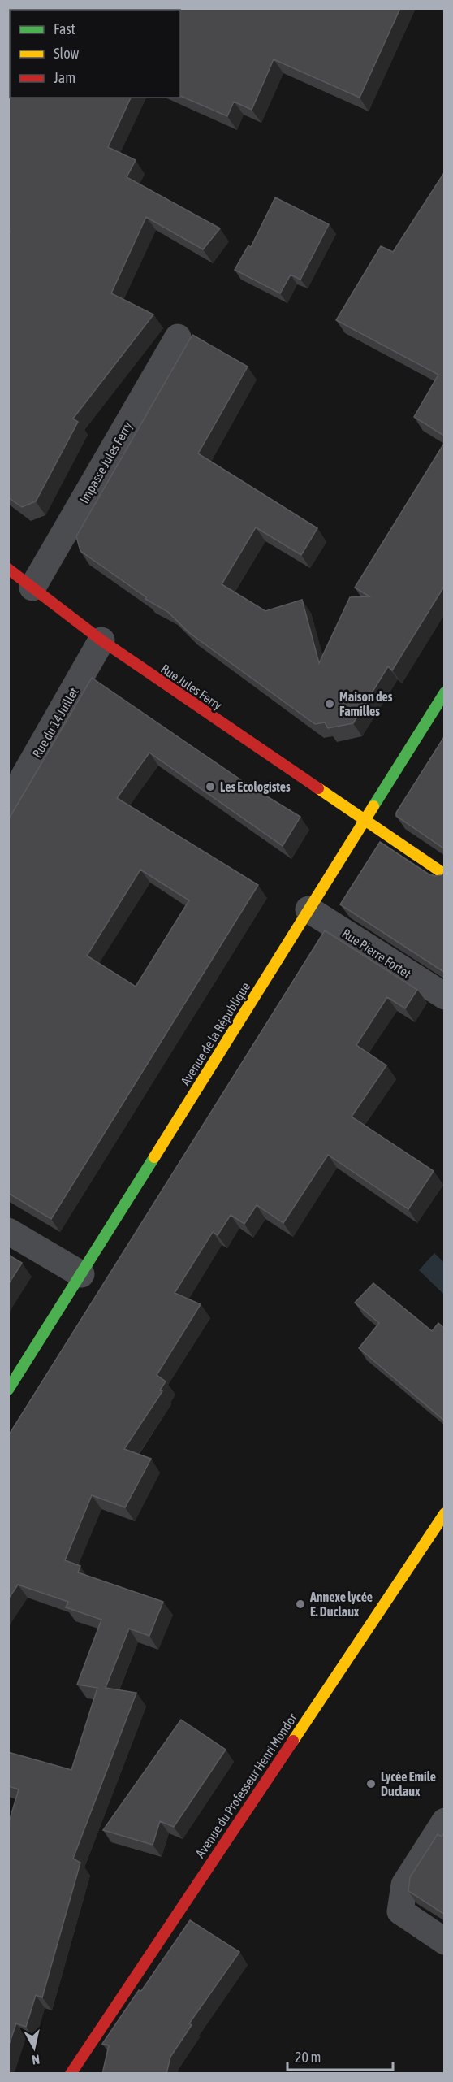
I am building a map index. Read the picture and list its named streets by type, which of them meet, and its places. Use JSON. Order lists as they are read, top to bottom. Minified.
{"streets":{"street":["Impasse Jules Ferry","Rue Jules Ferry","Rue du 14 Juillet","Rue Pierre Fortet","Avenue de la République","Avenue du Professeur Henri Mondor"]},"crossings":[["Impasse Jules Ferry","Rue Jules Ferry"],["Rue Jules Ferry","Rue du 14 Juillet"],["Rue Jules Ferry","Avenue de la République"],["Rue Pierre Fortet","Avenue de la République"]],"places":["Maison des Familles","Les Ecologistes","Annexe lycée E. Duclaux","Lycée Emile Duclaux"],"legend":["Fast","Slow","Jam"],"scale_bar":"20 m","north":"bottom"}
